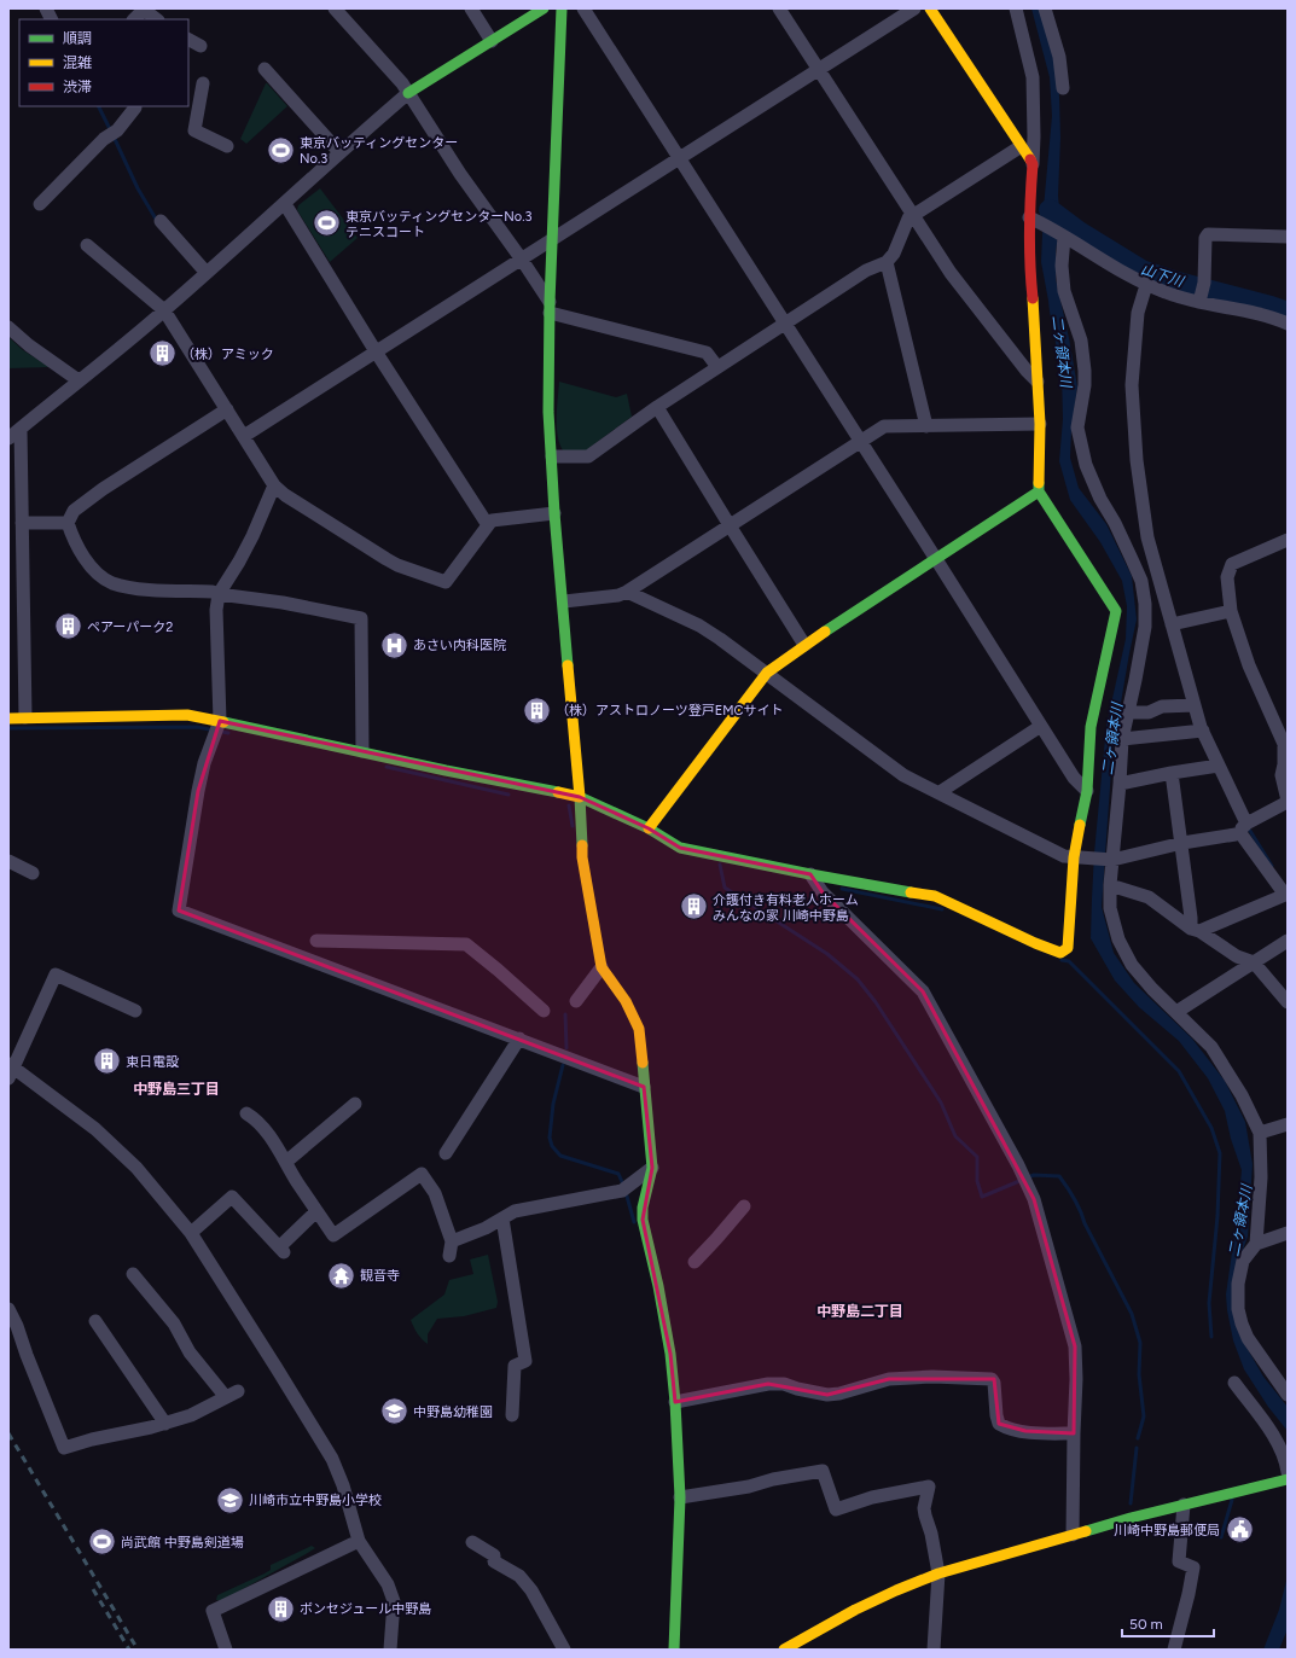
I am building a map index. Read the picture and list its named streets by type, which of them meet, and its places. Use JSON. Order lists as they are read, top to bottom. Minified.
{"districts":["中野島三丁目","中野島二丁目"],"water":["山下川","二ヶ領本川"],"places":{"sports":["東京バッティングセンター No.3","東京バッティングセンターNo.3 テニスコート","尚武館 中野島剣道場"],"building":["（株）アミック","ペアーパーク2","（株）アストロノーツ登戸EMCサイト","介護付き有料老人ホーム みんなの家 川崎中野島","東日電設","ボンセジュール中野島"],"hospital":["あさい内科医院"],"temple":["観音寺"],"school or university":["中野島幼稚園","川崎市立中野島小学校"],"public building":["川崎中野島郵便局"]},"legend":["順調","混雑","渋滞"],"scale_bar":"50 m"}
